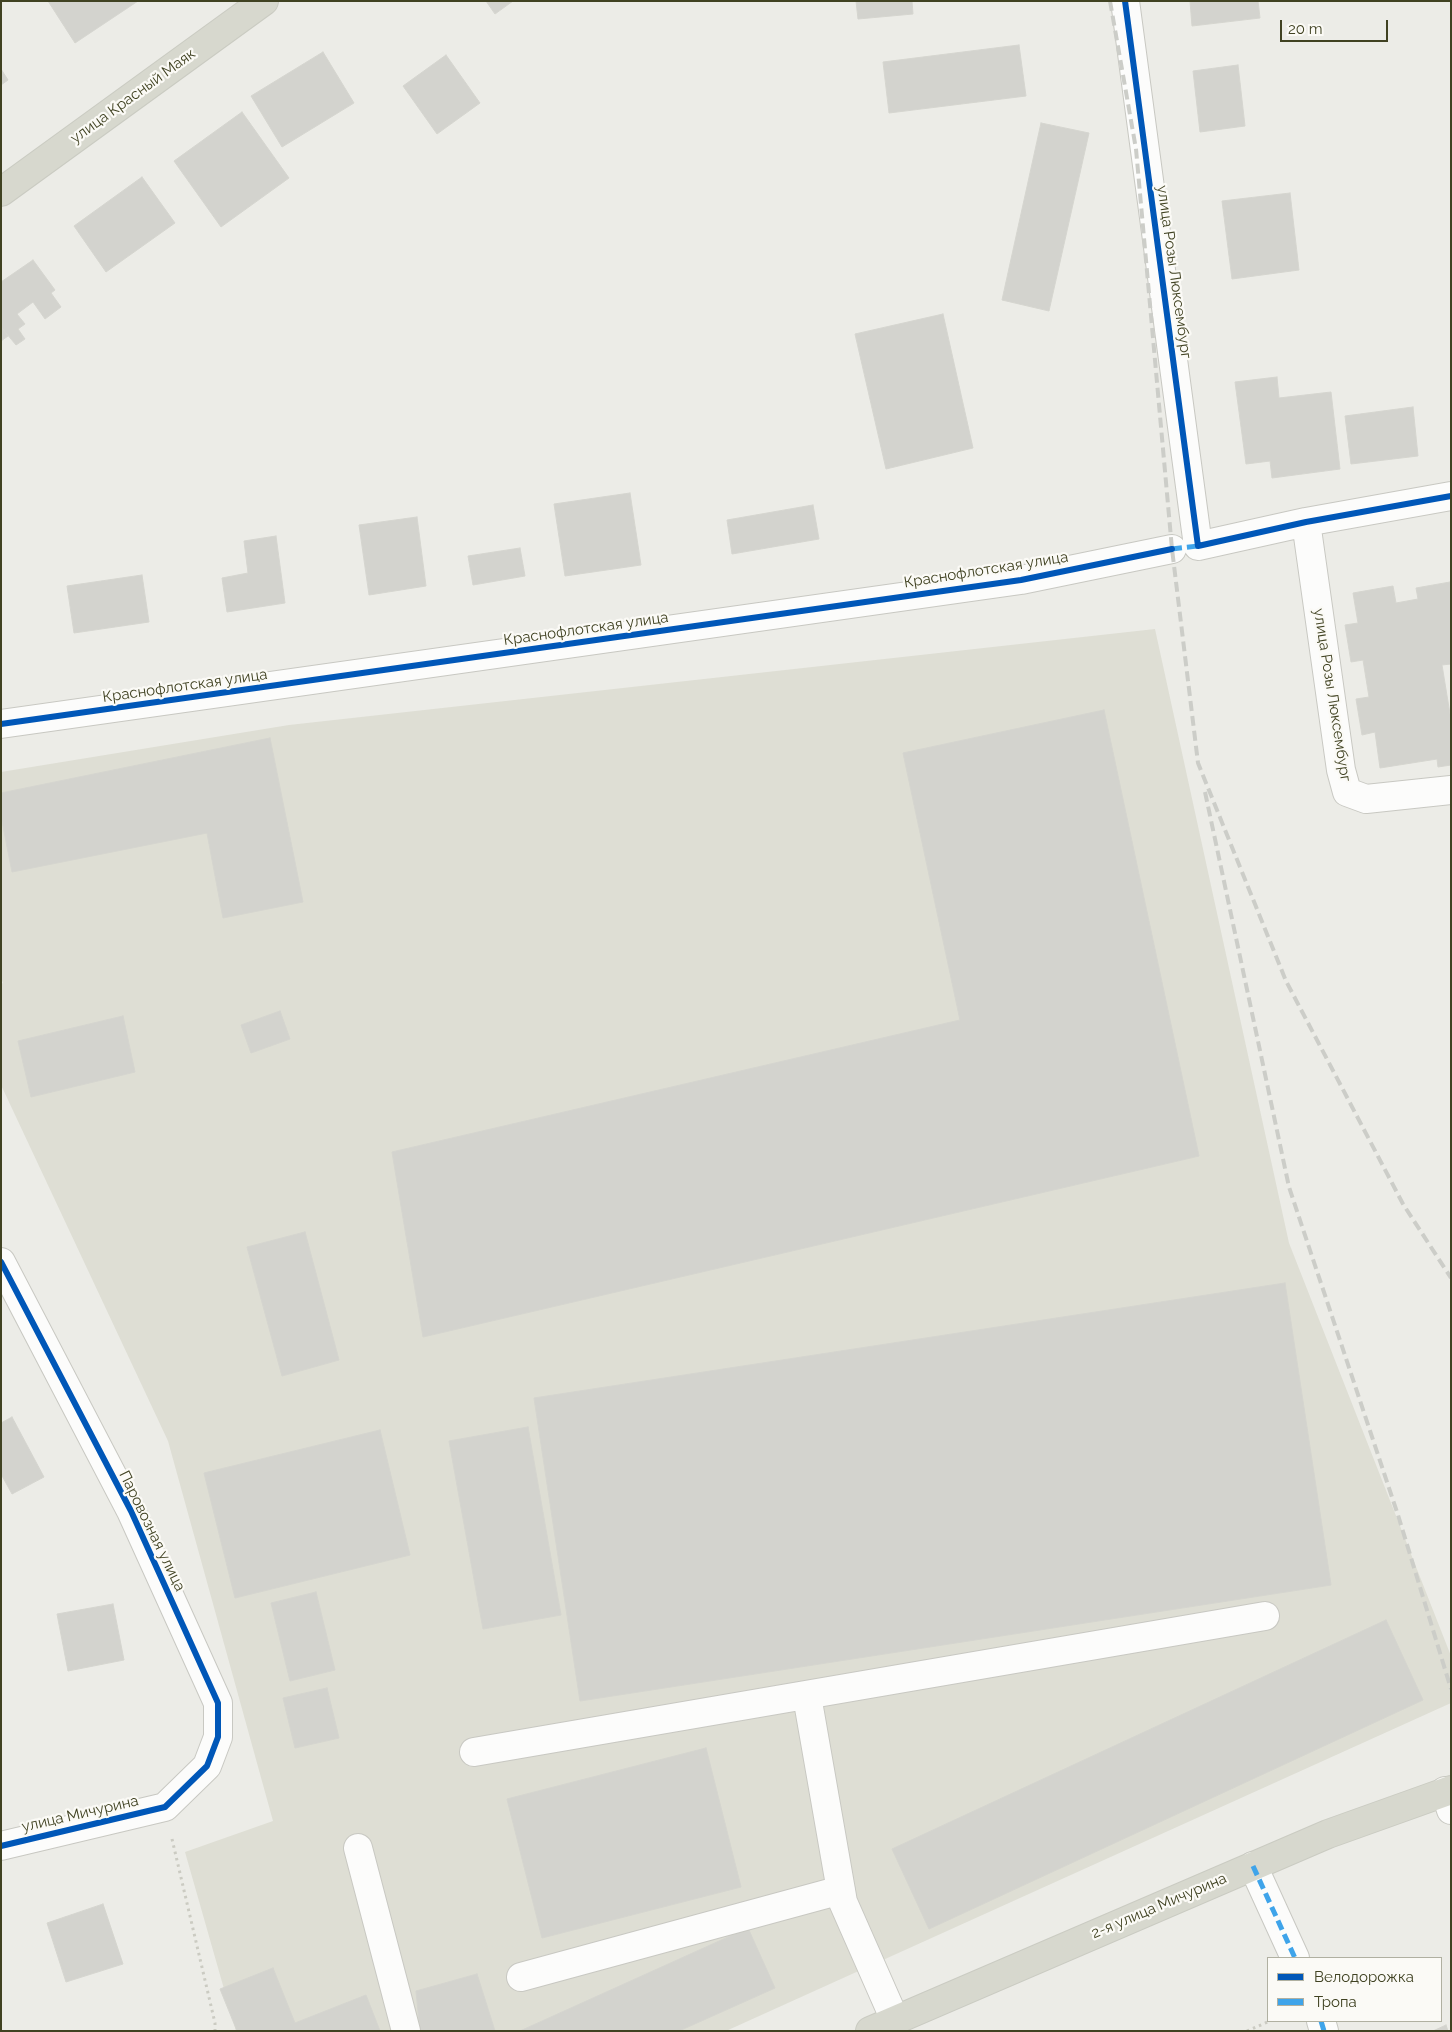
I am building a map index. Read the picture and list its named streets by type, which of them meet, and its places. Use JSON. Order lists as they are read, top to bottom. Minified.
{"streets":{"main road":["улица Красный Маяк","2-я улица Мичурина"],"street":["улица Розы Люксембург","Краснофлотская улица","Паровозная улица","улица Мичурина"]},"crossings":[["улица Розы Люксембург","Краснофлотская улица"],["Паровозная улица","улица Мичурина"]],"legend":["Велодорожка","Тропа"],"scale_bar":"20 m"}
